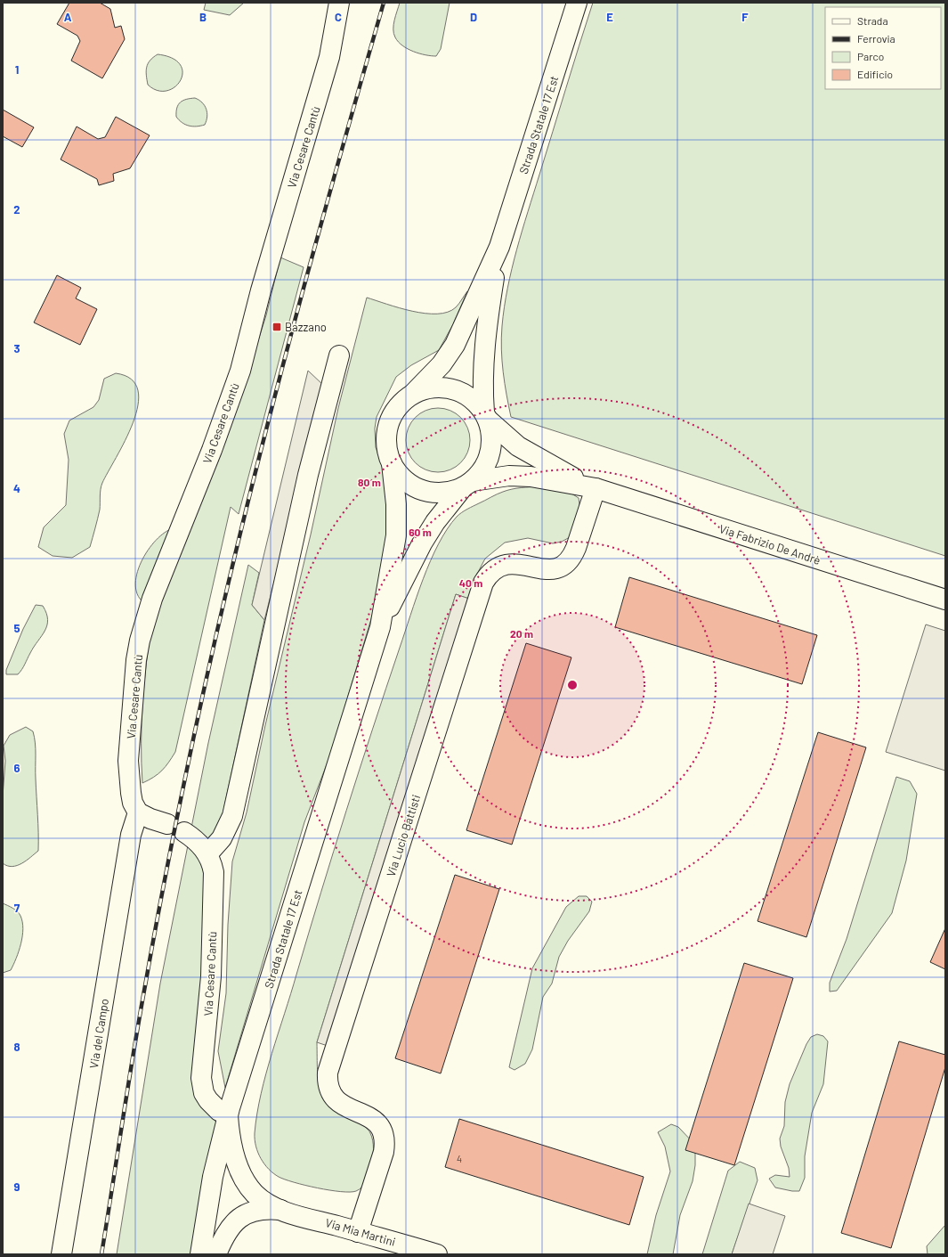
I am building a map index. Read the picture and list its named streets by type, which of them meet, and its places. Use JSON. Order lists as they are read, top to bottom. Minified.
{"streets":{"street":["Strada Statale 17 Est","Via Cesare Cantù","Via Fabrizio De Andrè","Via Lucio Battisti","Via del Campo","Via Mia Martini"]},"crossings":[["Strada Statale 17 Est","Via Cesare Cantù"],["Strada Statale 17 Est","Via Fabrizio De Andrè"],["Strada Statale 17 Est","Via Mia Martini"],["Via Cesare Cantù","Via del Campo"],["Via Cesare Cantù","Via Mia Martini"],["Via Fabrizio De Andrè","Via Lucio Battisti"],["Via Lucio Battisti","Via Mia Martini"]],"places":{"transit":["Bazzano"]},"house_numbers":["4"],"legend":["Strada","Ferrovia","Parco","Edificio"],"grid":{"columns":["A","B","C","D","E","F"],"rows":["1","2","3","4","5","6","7","8","9"]},"rings":["80 m","60 m","40 m","20 m"]}
